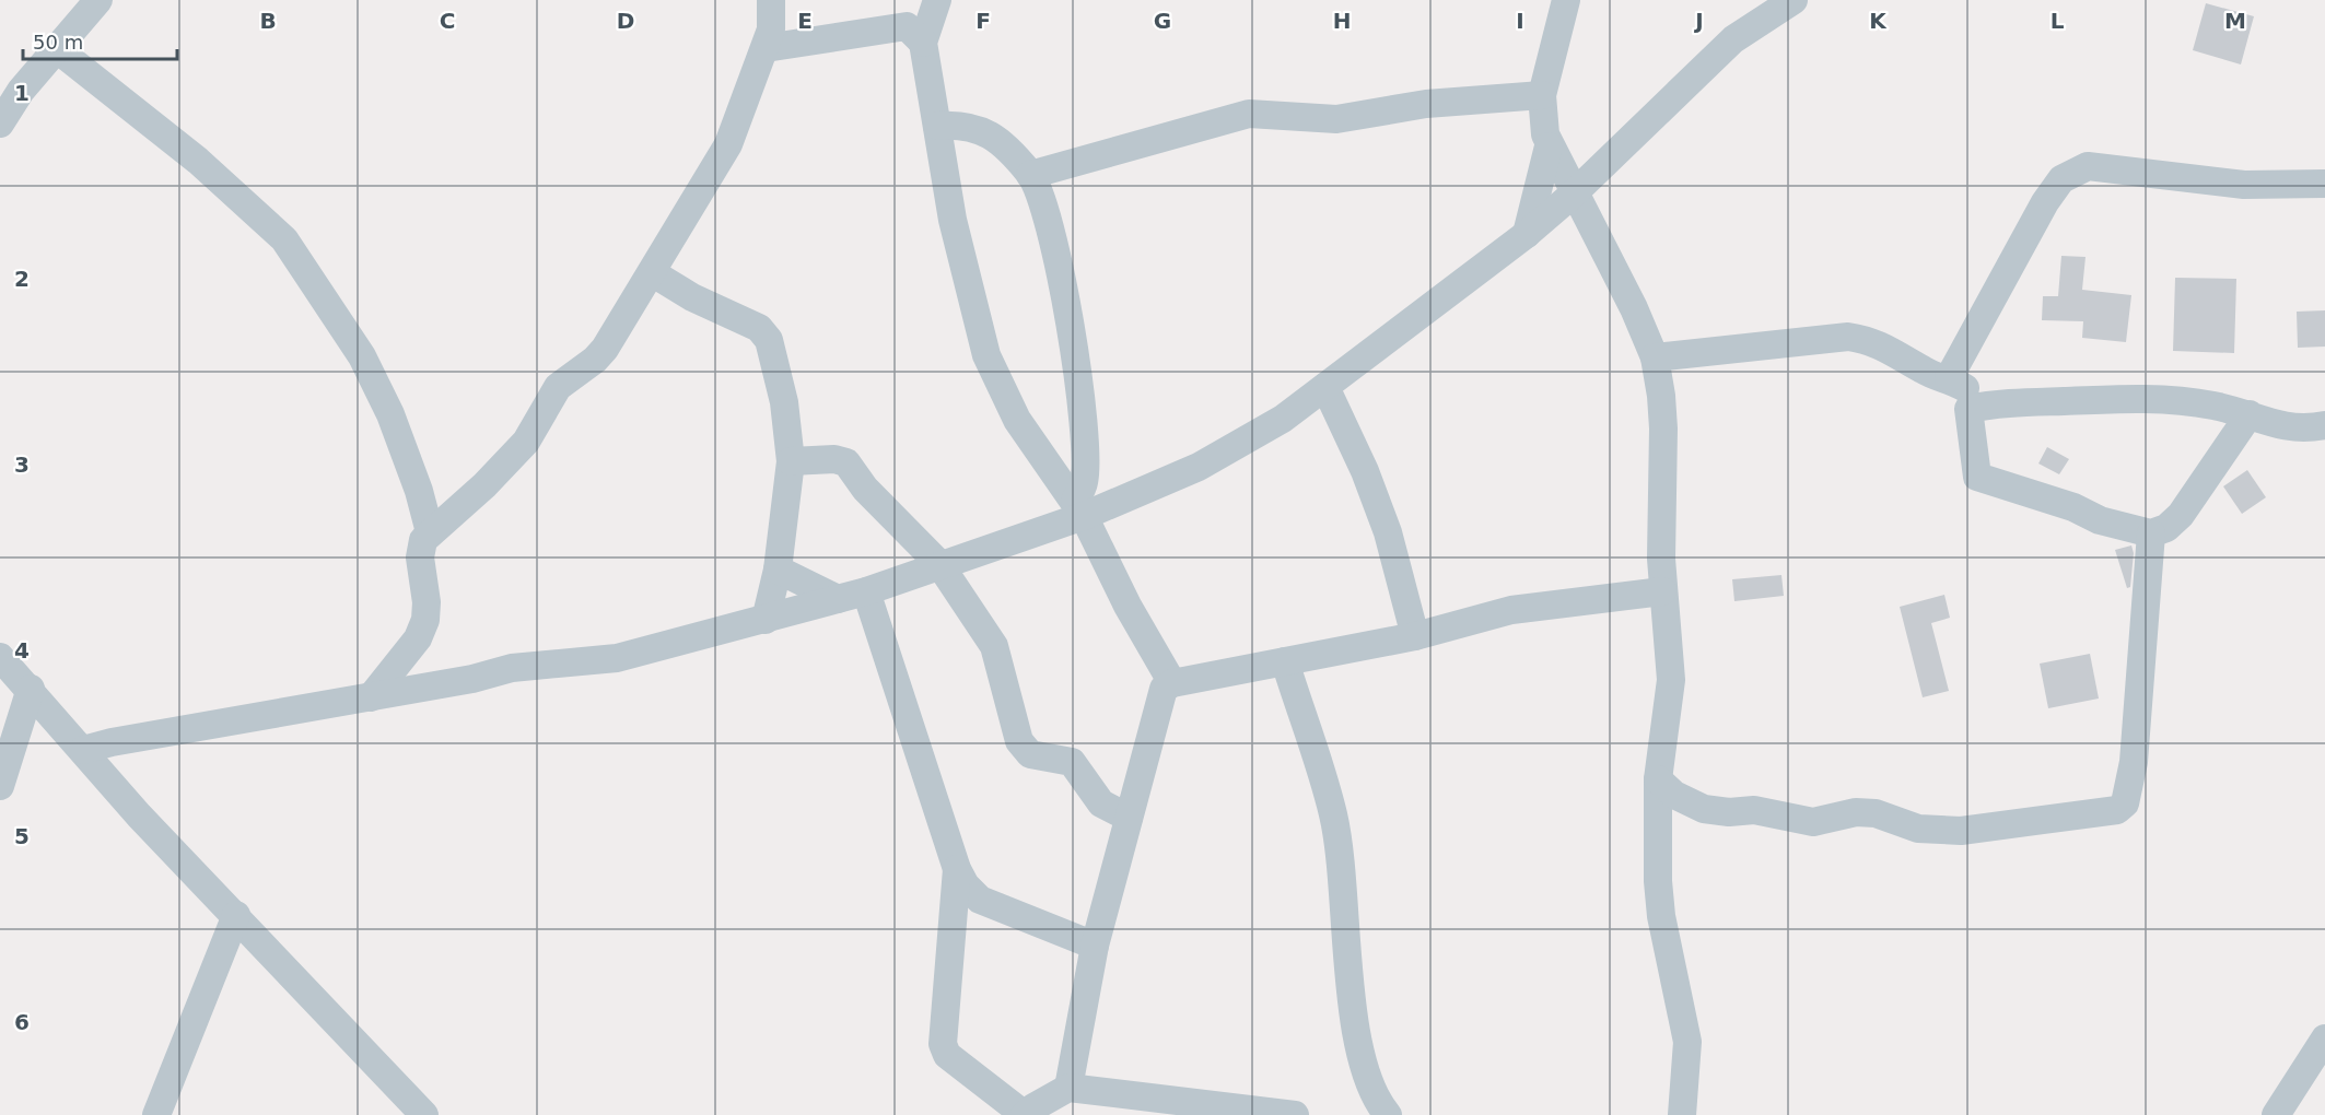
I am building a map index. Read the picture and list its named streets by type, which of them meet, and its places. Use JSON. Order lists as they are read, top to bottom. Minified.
{"scale_bar":"50 m","grid":{"columns":["B","C","D","E","F","G","H","I","J","K","L","M"],"rows":["1","2","3","4","5","6"]}}
